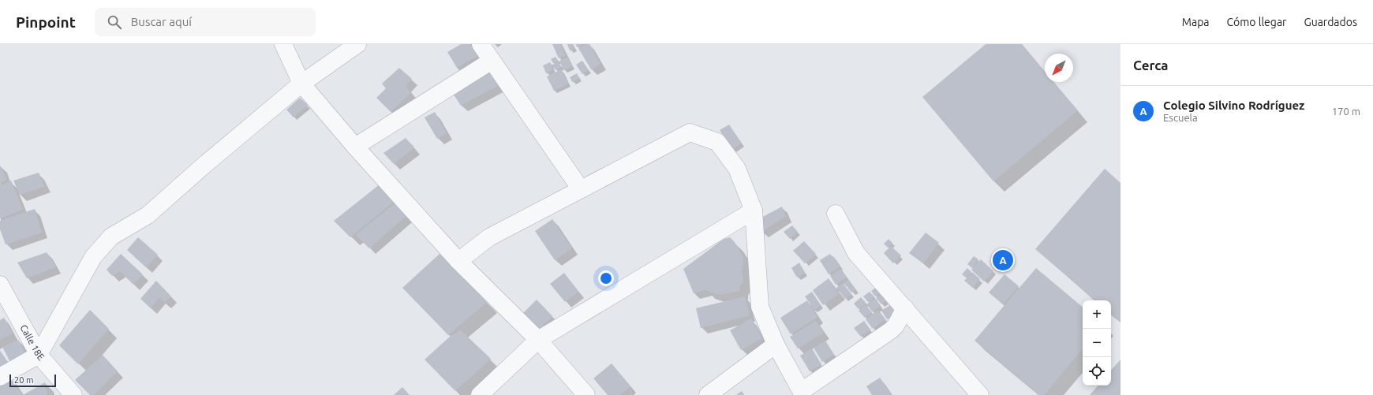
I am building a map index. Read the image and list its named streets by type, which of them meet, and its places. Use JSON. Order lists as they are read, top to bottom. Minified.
{"streets":{"street":["Calle 18E"]},"scale_bar":"20 m","north":"bottom left","page":{"header":"Pinpoint","search":"Buscar aquí","nav":["Mapa","Cómo llegar","Guardados"],"heading":"Cerca","list":[{"mark":"A","name":"Colegio Silvino Rodríguez","note":"Escuela","value":"170 m"}],"pins":"A","map_buttons":["+","−"],"scale":"20 m"}}
